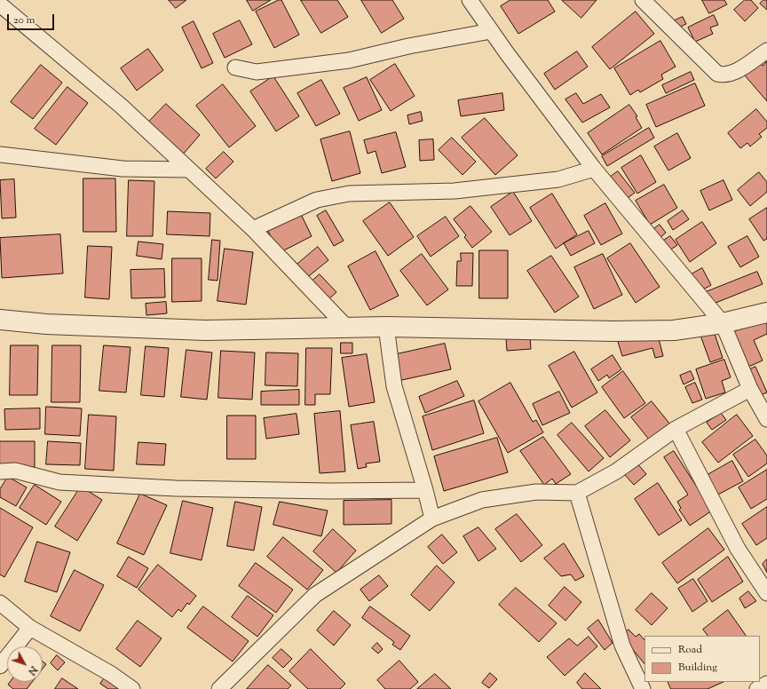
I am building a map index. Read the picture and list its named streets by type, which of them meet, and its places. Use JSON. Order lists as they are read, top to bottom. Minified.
{"legend":["Road","Building"],"scale_bar":"20 m","north":"bottom right"}
